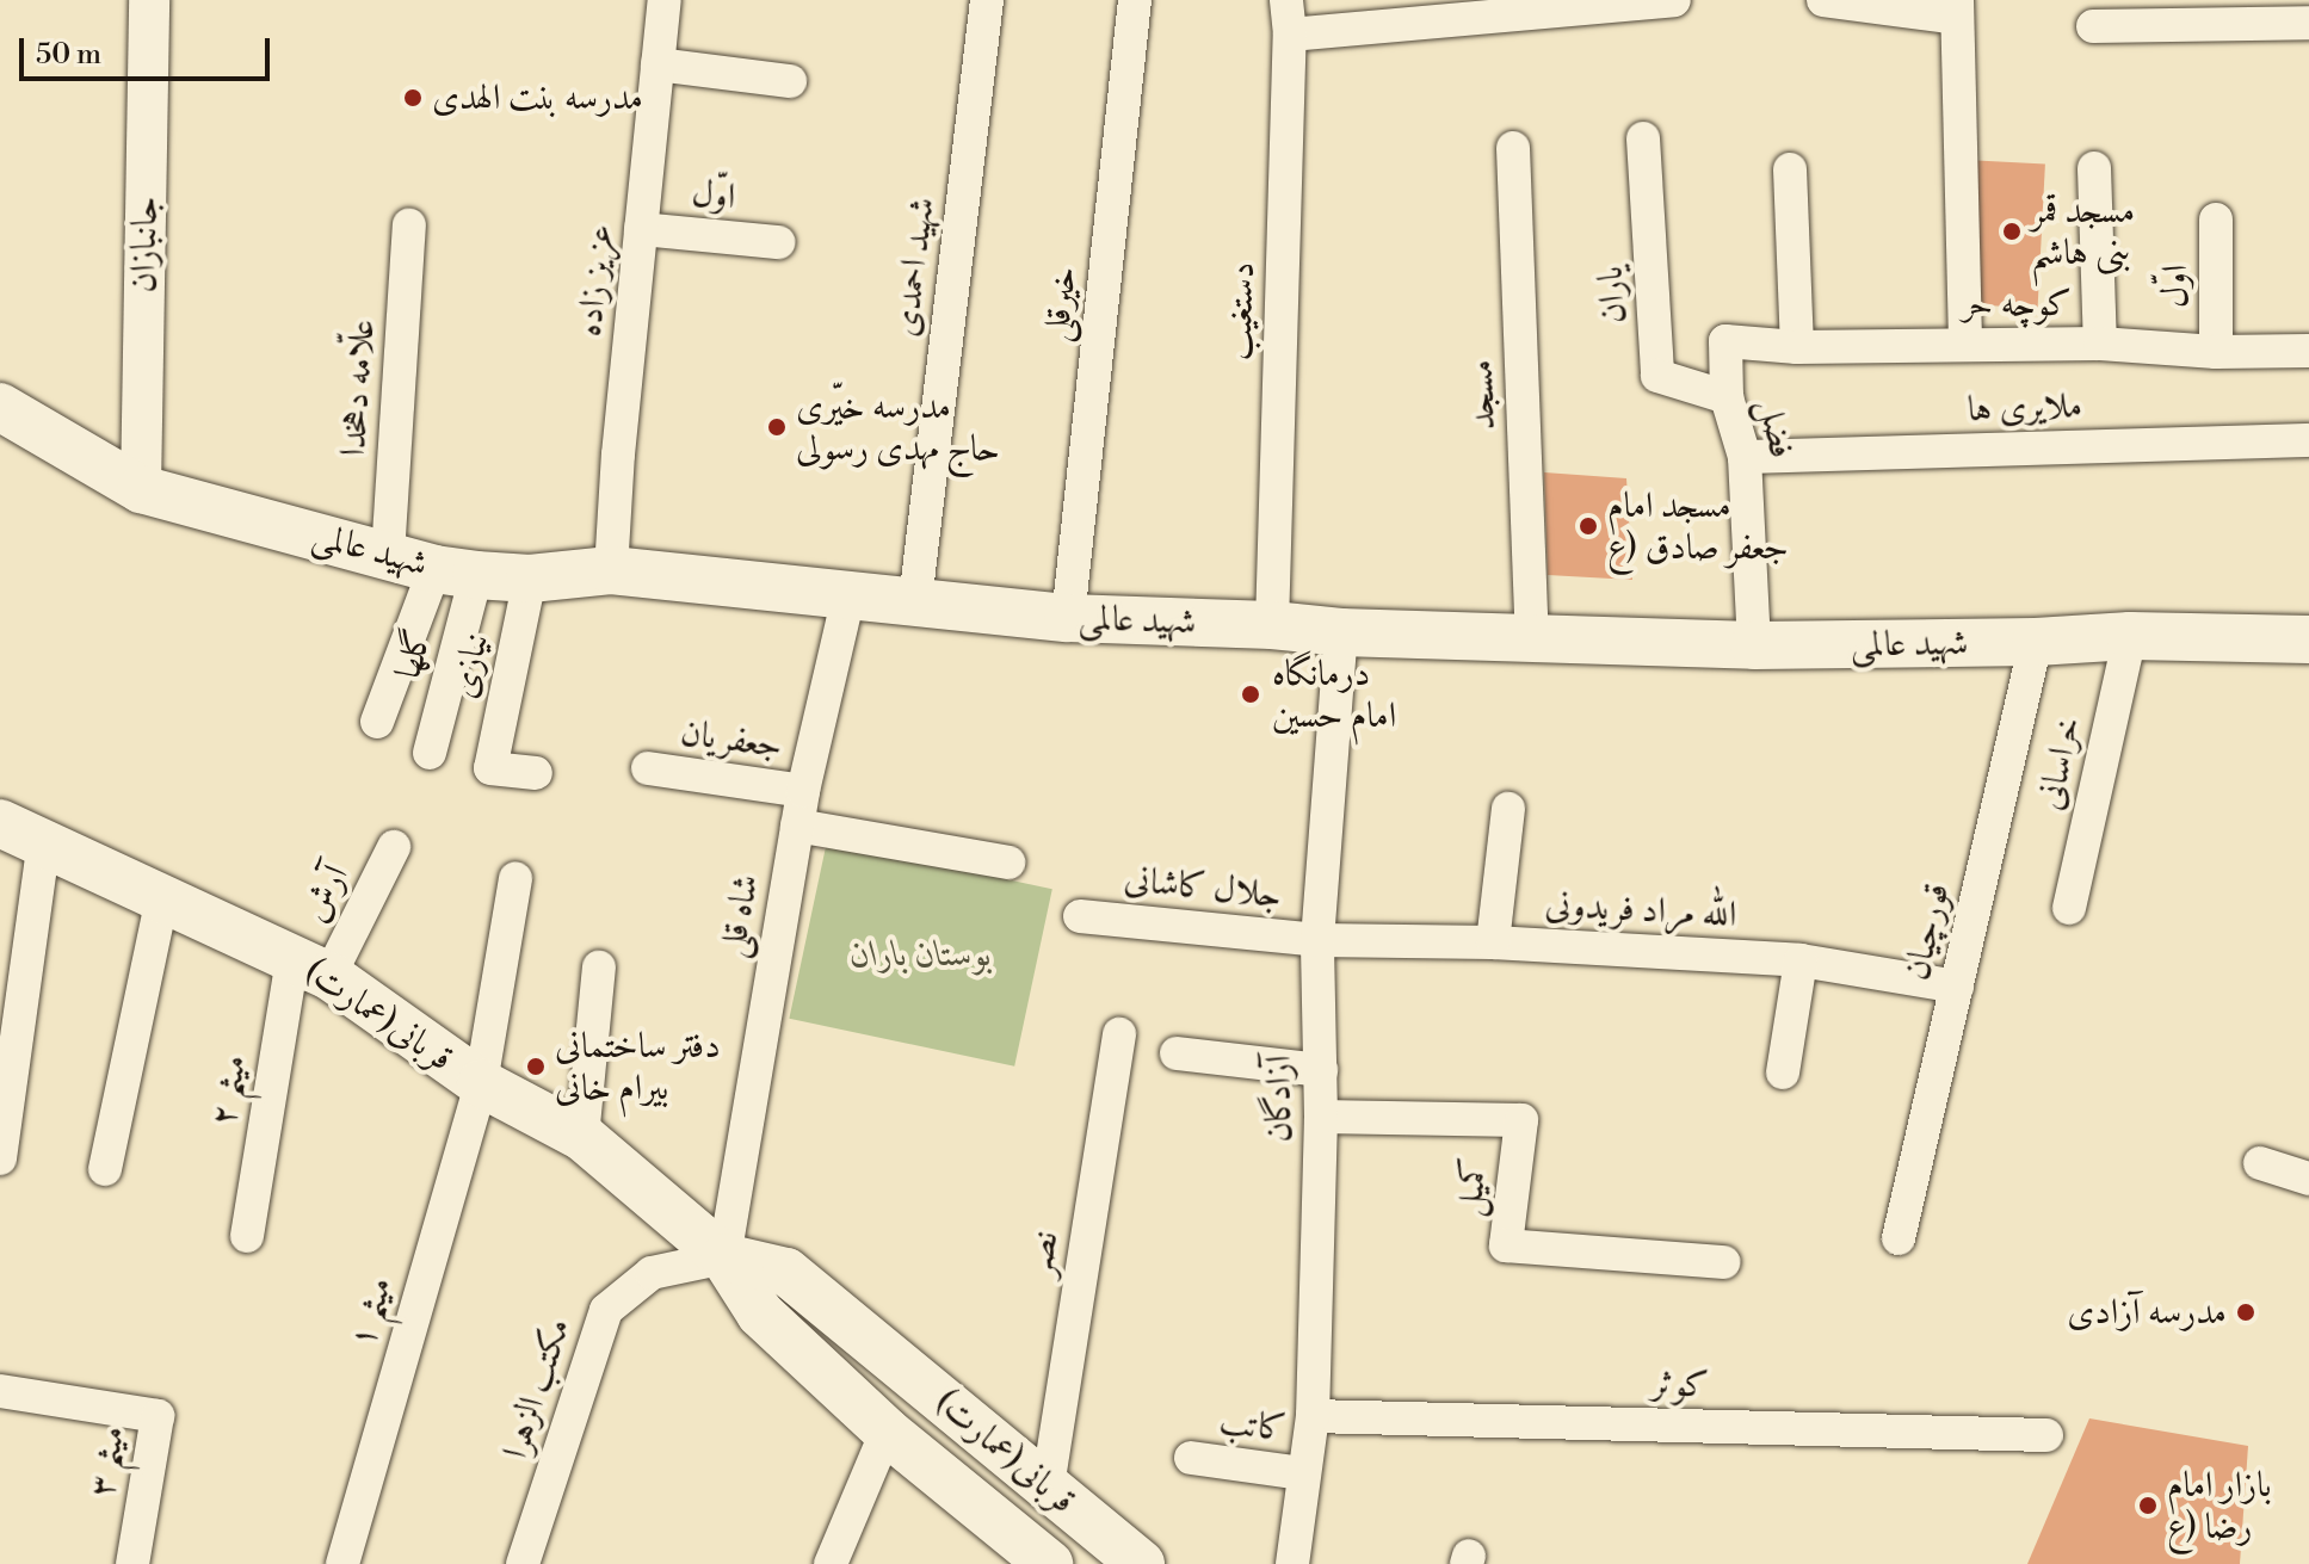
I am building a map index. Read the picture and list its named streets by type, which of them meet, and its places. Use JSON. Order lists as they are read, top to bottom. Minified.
{"streets":{"main road":["شهید عالمی","(عمارت)قربانی"],"street":["اوّل","جانبازان","شهید احمدی","عزیز زاده","یاران","خیرقلی","کوچه حر","دستغیب","علّامه دهخدا","مسجد","ملایری ها","فضل","گلها","نیازی","جعفریان","خراسانی","جلال کاشانی","آرش","الله مراد فریدونی","شاه قلی","قورچیان","میثم ۲","آزادگان","کمیل","نصر","میثم ۱","کوثر","مکتب الزهرا","کاتب","میثم ۳"]},"crossings":[["اوّل","عزیز زاده"],["اوّل","کوچه حر"],["جانبازان","شهید عالمی"],["شهید احمدی","شهید عالمی"],["عزیز زاده","شهید عالمی"],["یاران","فضل"],["خیرقلی","شهید عالمی"],["کوچه حر","فضل"],["دستغیب","شهید عالمی"],["علّامه دهخدا","شهید عالمی"],["مسجد","شهید عالمی"],["ملایری ها","فضل"],["فضل","شهید عالمی"],["شهید عالمی","گلها"],["شهید عالمی","نیازی"],["شهید عالمی","خراسانی"],["شهید عالمی","شاه قلی"],["شهید عالمی","قورچیان"],["شهید عالمی","آزادگان"],["جعفریان","شاه قلی"],["جلال کاشانی","الله مراد فریدونی"],["جلال کاشانی","آزادگان"],["آرش","(عمارت)قربانی"],["آرش","میثم ۲"],["الله مراد فریدونی","قورچیان"],["الله مراد فریدونی","آزادگان"],["شاه قلی","(عمارت)قربانی"],["شاه قلی","مکتب الزهرا"],["(عمارت)قربانی","میثم ۲"],["(عمارت)قربانی","نصر"],["(عمارت)قربانی","میثم ۱"],["(عمارت)قربانی","مکتب الزهرا"],["آزادگان","کمیل"],["آزادگان","کوثر"],["آزادگان","کاتب"]],"parks":["بوستان باران"],"places":["مدرسه بنت الهدی","مسجد قمر بنی هاشم","مدرسه خیّری حاج مهدی رسولی","مسجد امام جعفر صادق (ع","درمانگاه امام حسین","دفتر ساختمانی بیرام خانی","مدرسه آزادی","بازار امام رضا (ع"],"scale_bar":"50 m"}
